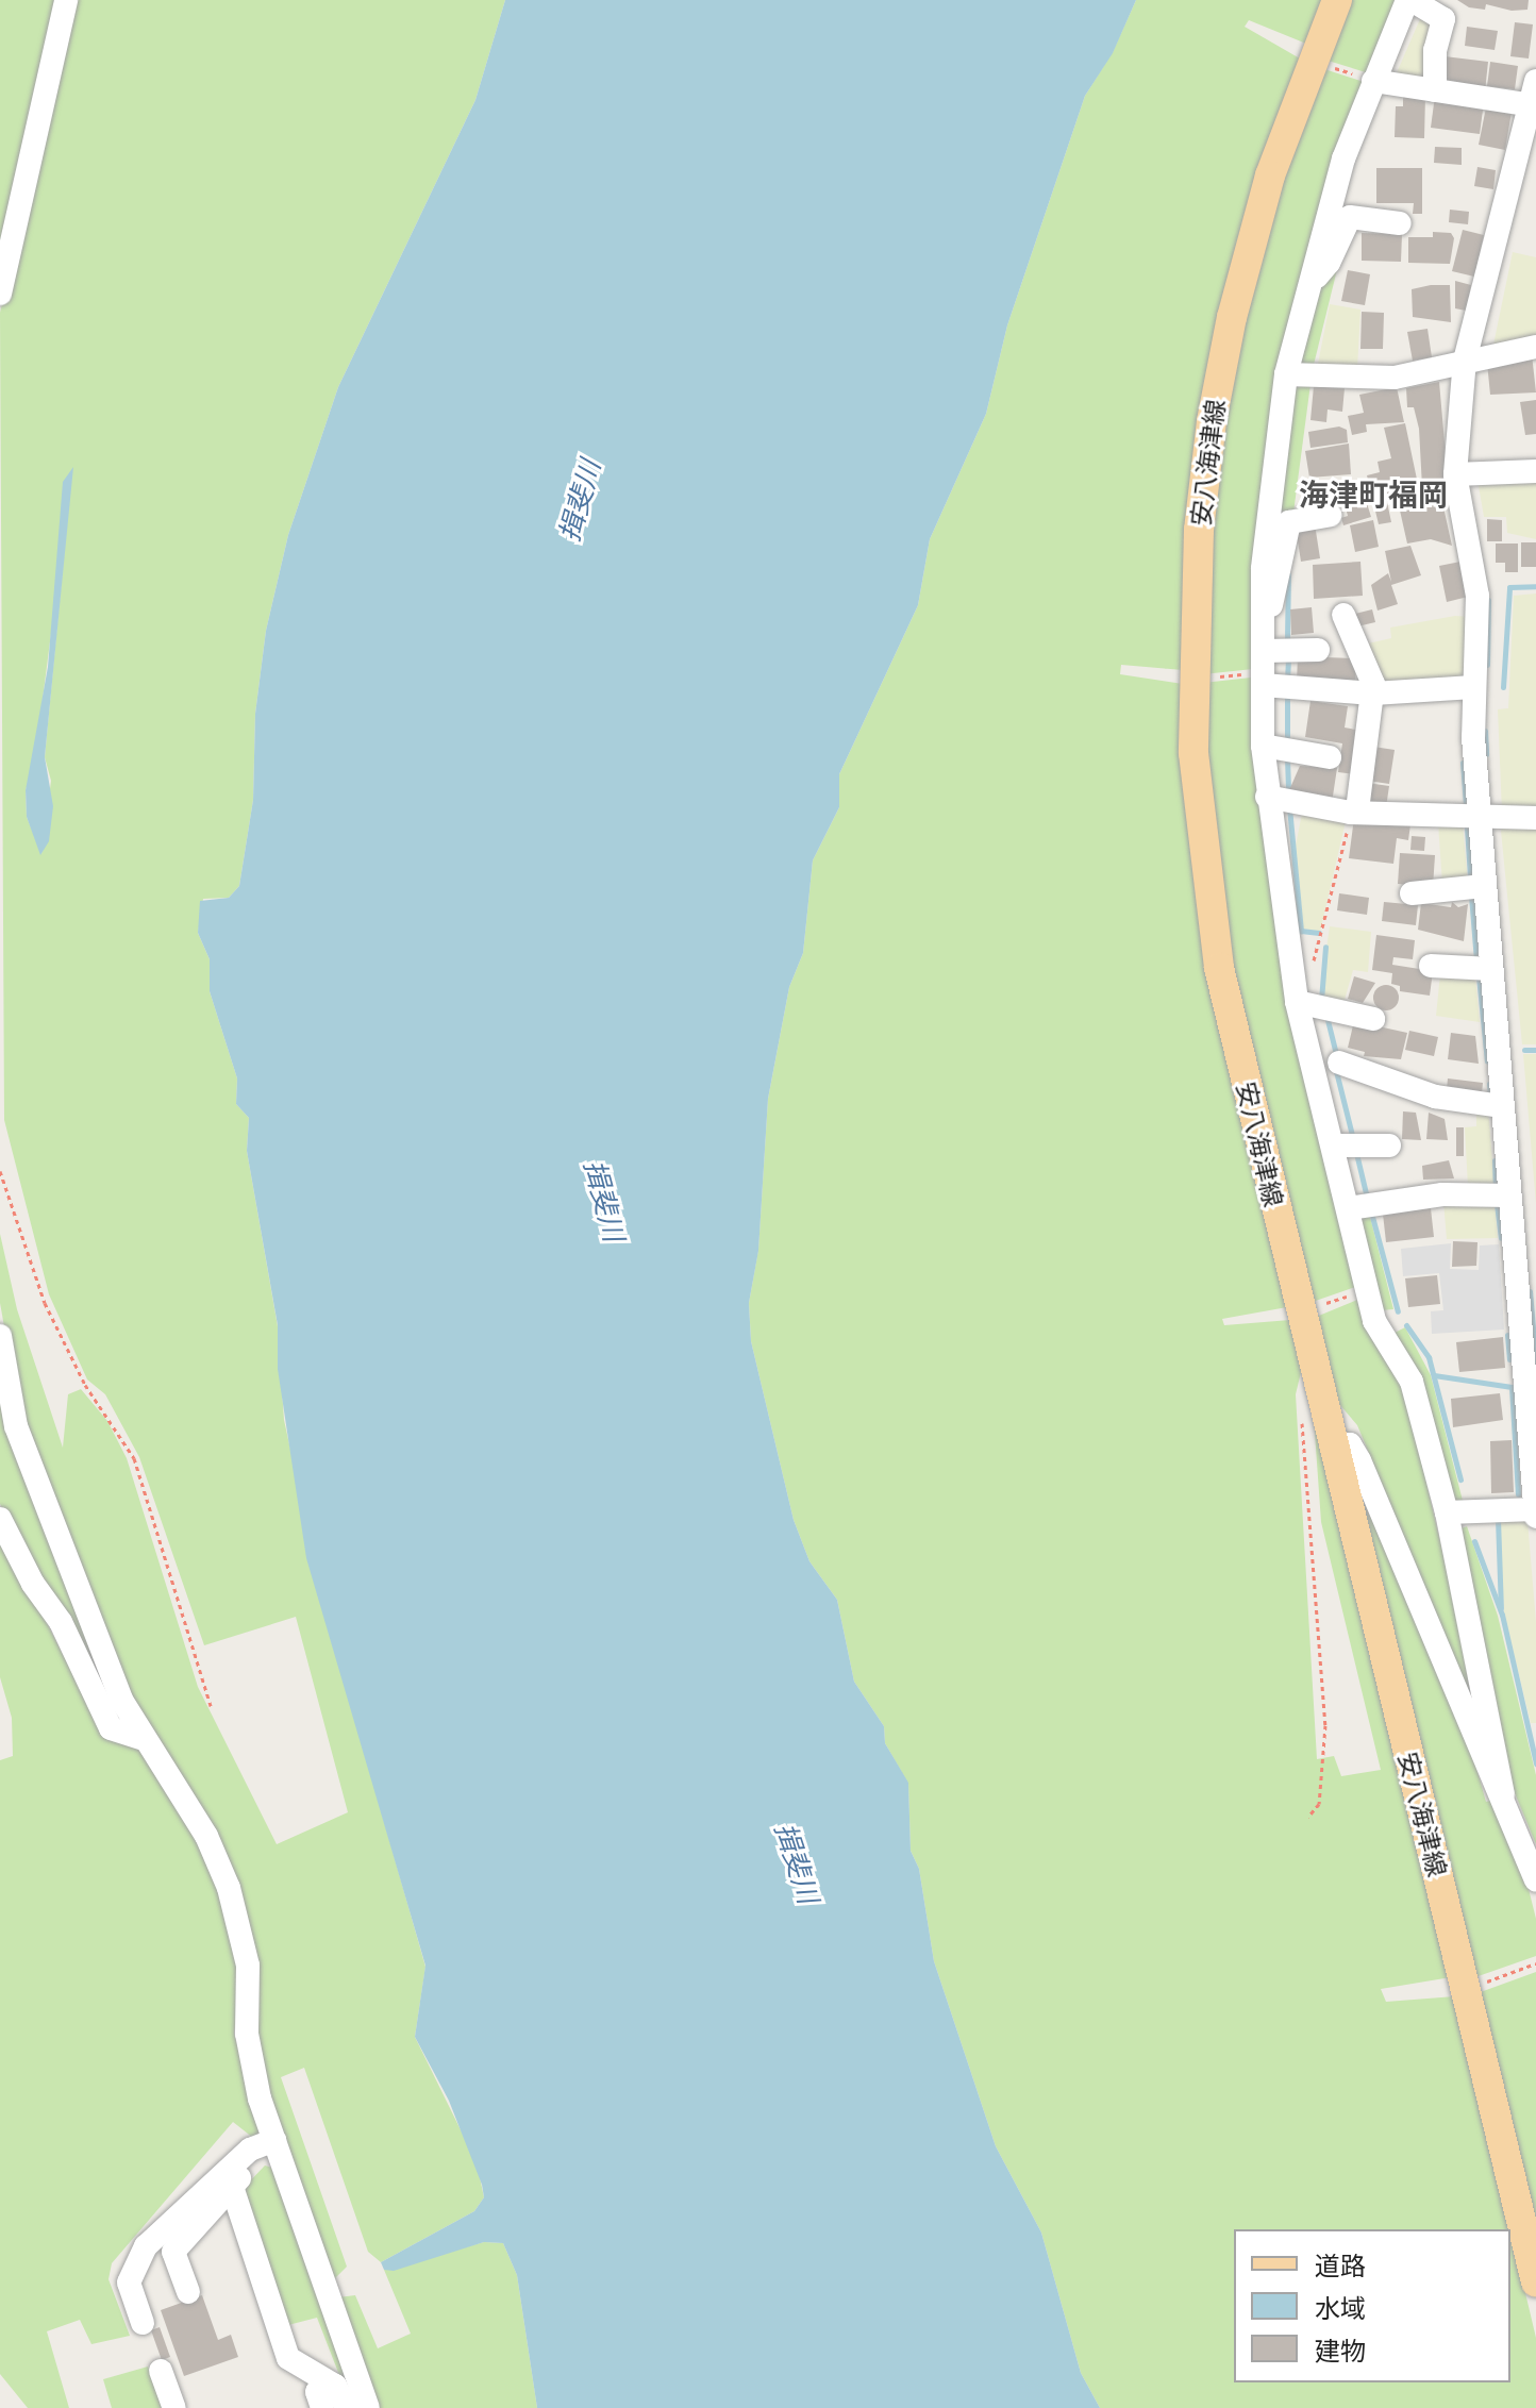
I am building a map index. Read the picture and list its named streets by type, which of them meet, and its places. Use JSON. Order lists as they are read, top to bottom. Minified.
{"streets":{"main road":["安八海津線"]},"districts":["海津町福岡"],"water":["揖斐川"],"legend":["道路","水域","建物"]}
